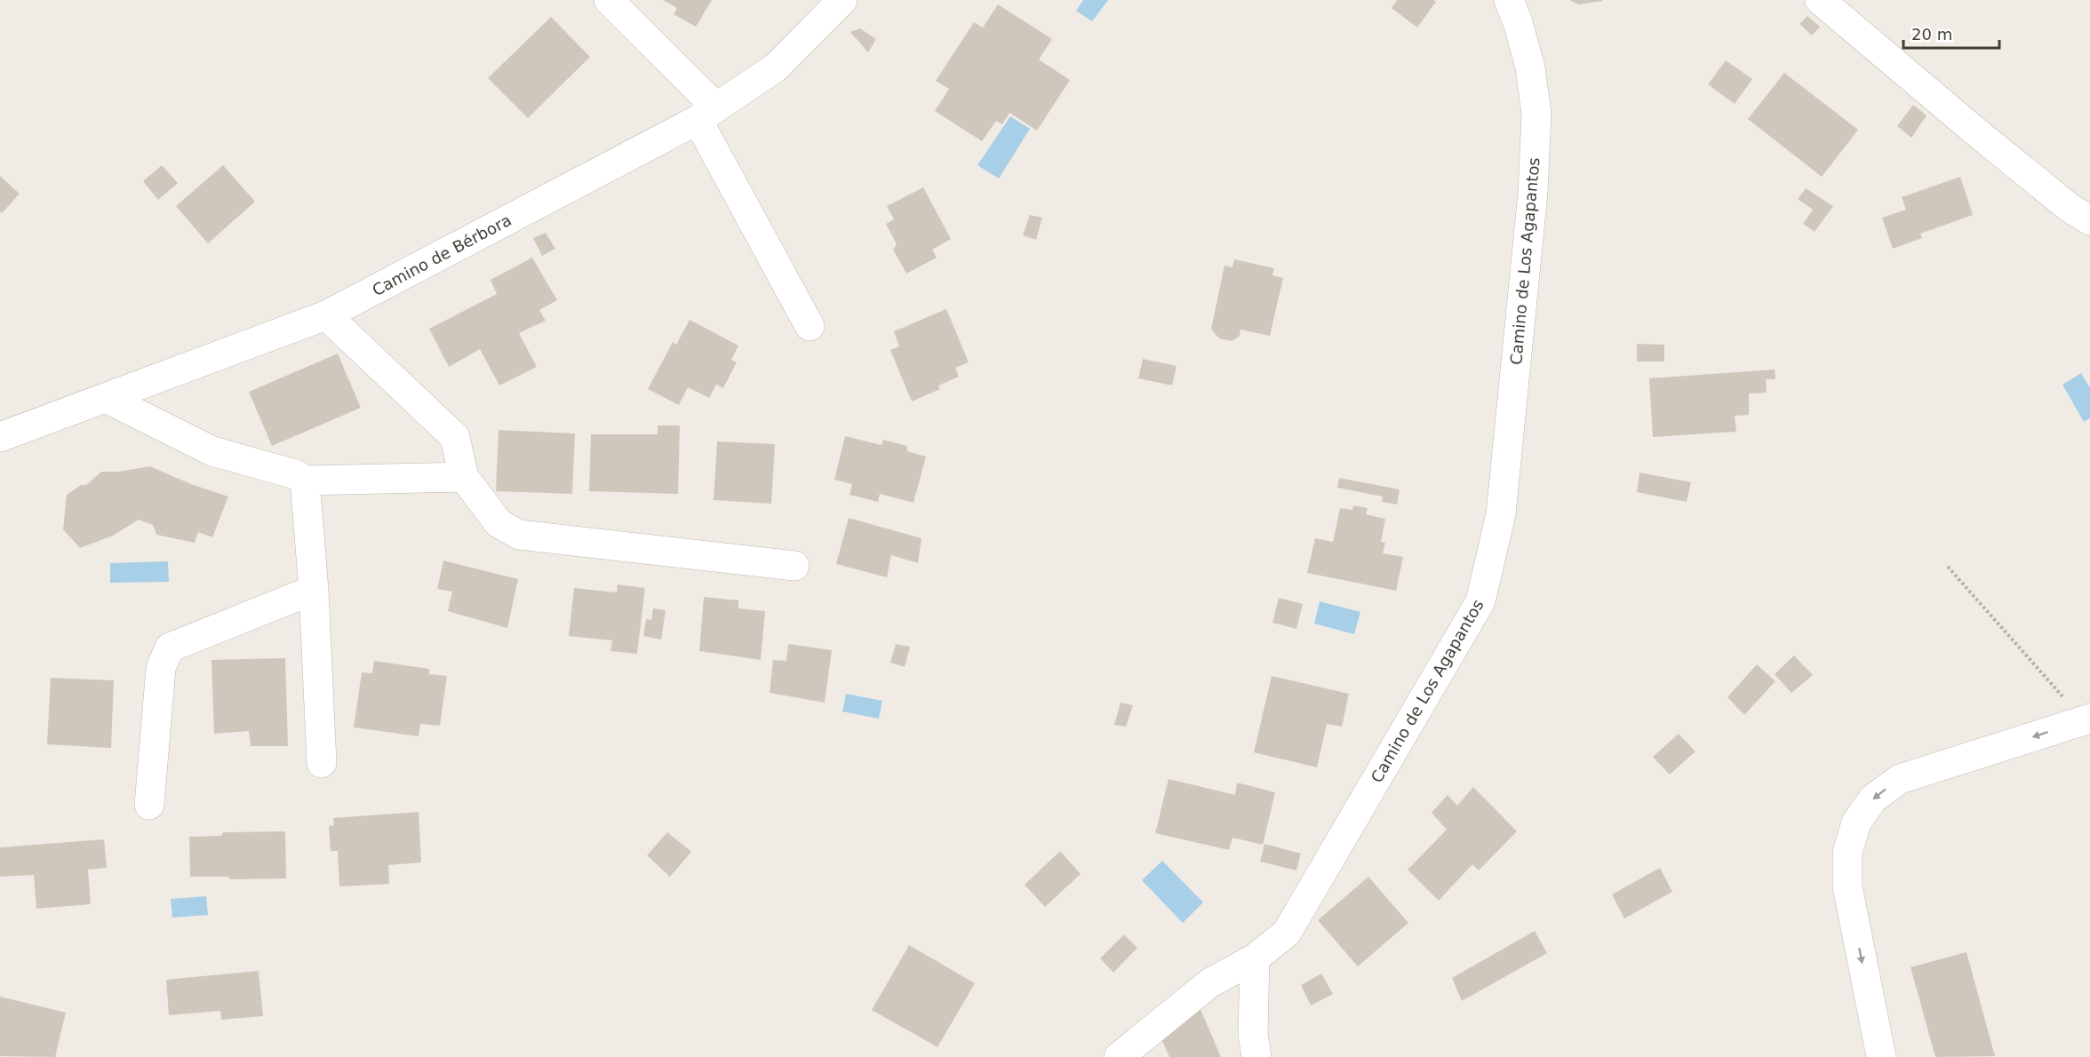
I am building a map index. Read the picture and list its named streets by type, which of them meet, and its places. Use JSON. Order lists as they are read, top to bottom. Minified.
{"streets":{"street":["Camino de Bérbora","Camino de Los Agapantos"]},"scale_bar":"20 m"}
